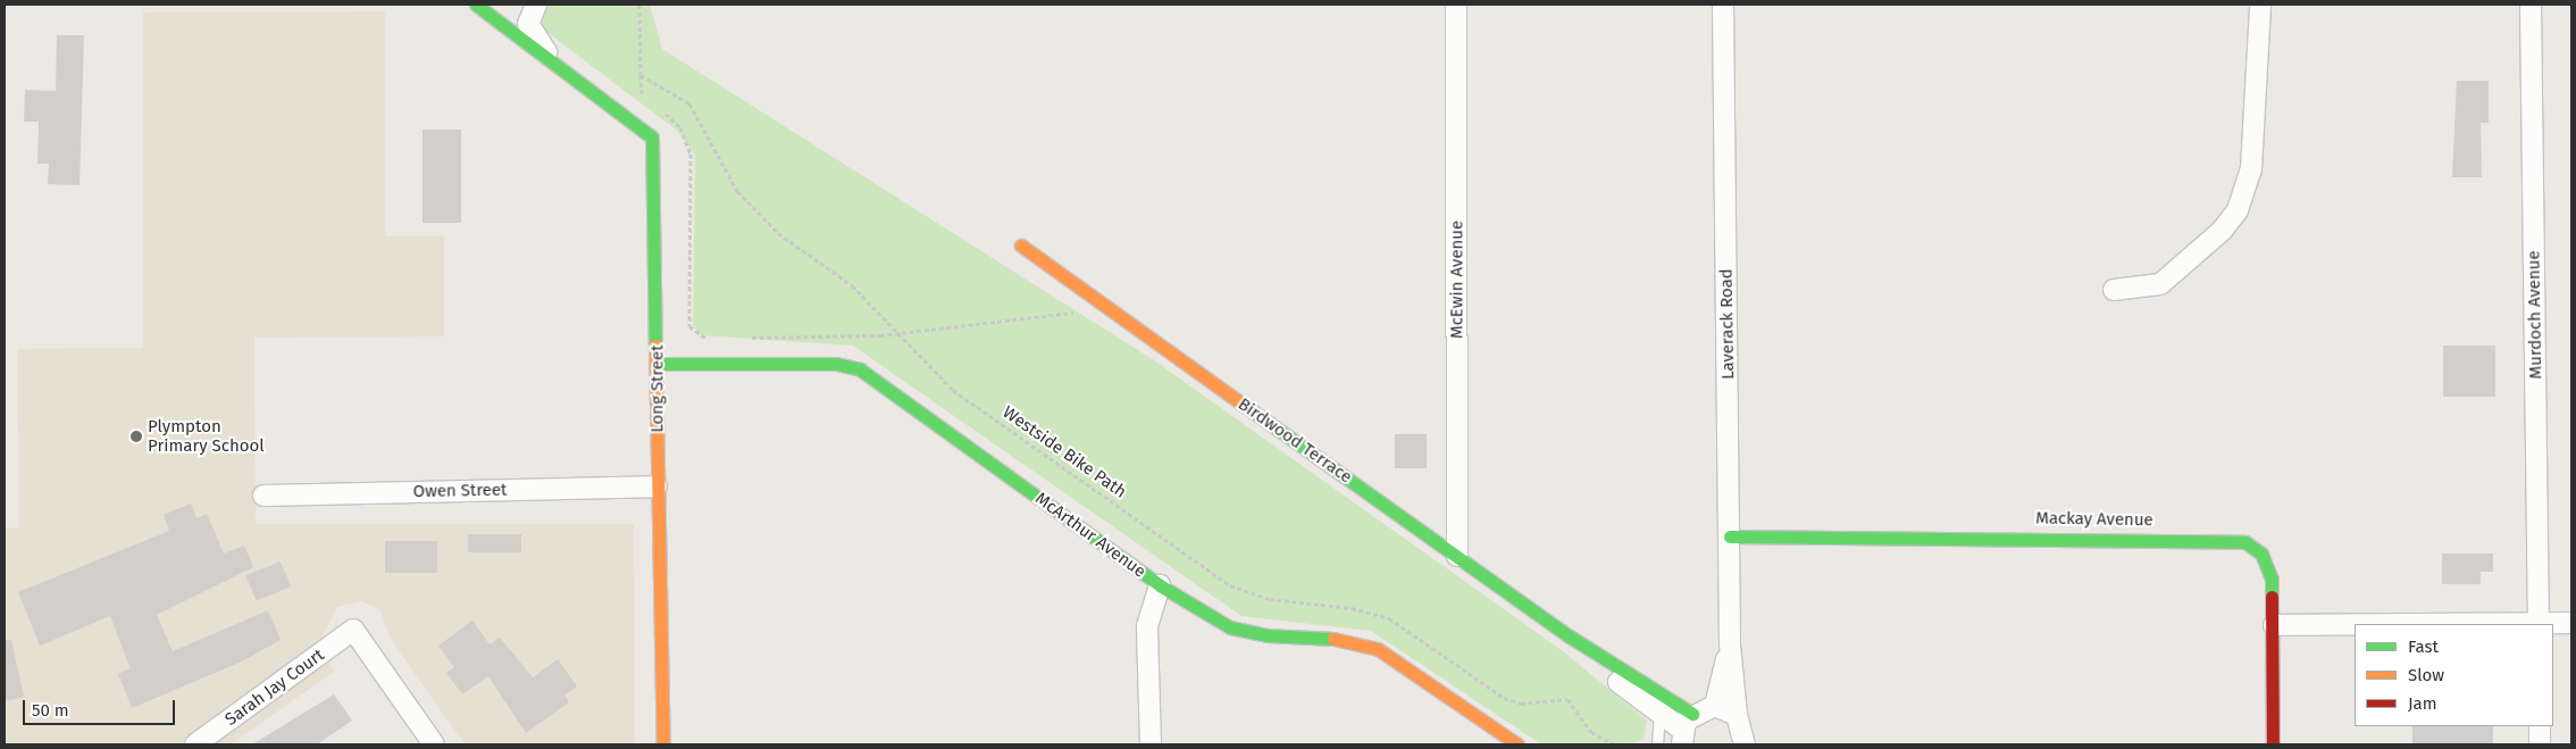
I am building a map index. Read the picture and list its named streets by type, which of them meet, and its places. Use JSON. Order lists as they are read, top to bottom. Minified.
{"streets":{"street":["McEwin Avenue","Murdoch Avenue","Laverack Road","Long Street","Birdwood Terrace","Owen Street","Mackay Avenue","McArthur Avenue","Sarah Jay Court"],"path":["Westside Bike Path"]},"crossings":[["McEwin Avenue","Birdwood Terrace"],["Laverack Road","Mackay Avenue"],["Long Street","Owen Street"],["Long Street","McArthur Avenue"]],"places":["Plympton Primary School"],"legend":["Fast","Slow","Jam"],"scale_bar":"50 m"}
